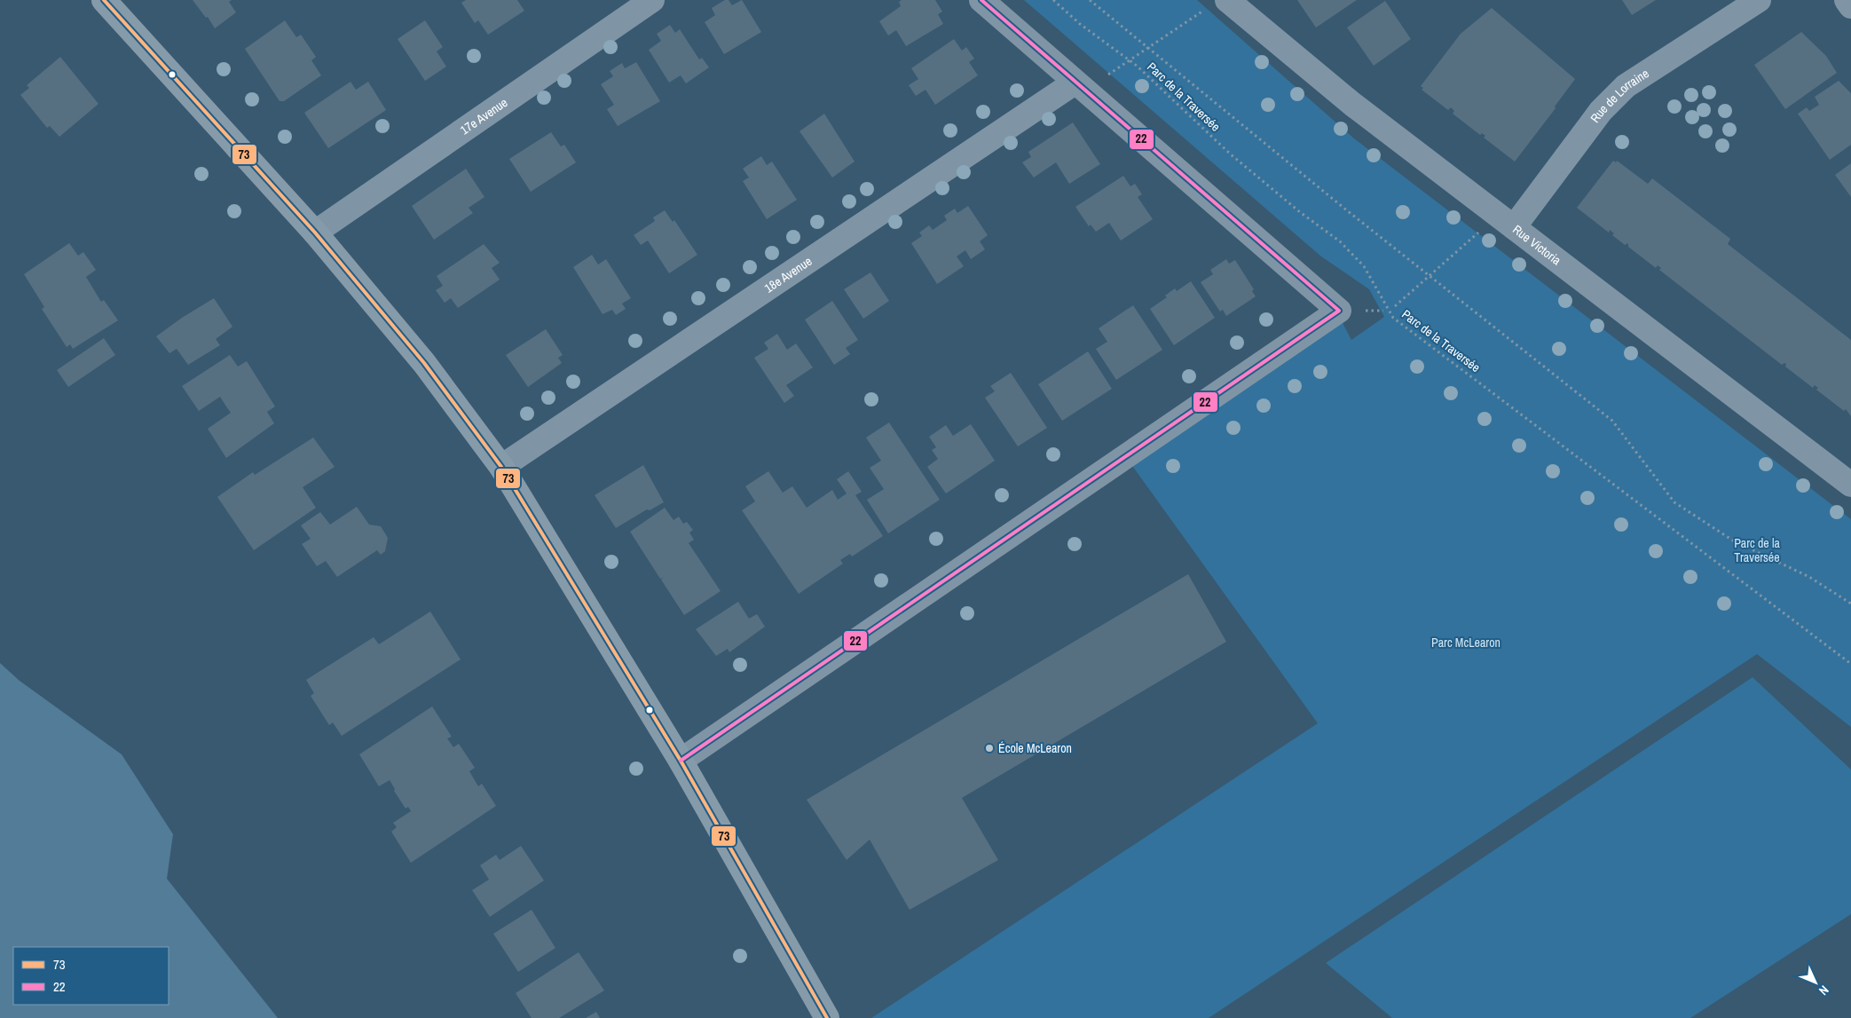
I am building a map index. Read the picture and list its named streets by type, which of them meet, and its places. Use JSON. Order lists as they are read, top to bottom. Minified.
{"streets":{"street":["Rue de Lorraine","17e Avenue","Rue Victoria","18e Avenue"],"path":["Parc de la Traversée"]},"crossings":[["Rue de Lorraine","Rue Victoria"]],"parks":["Parc de la Traversée","Parc McLearon"],"places":["École McLearon"],"lines":["transit line 73","transit line 22"],"legend":["73","22"],"north":"bottom right"}
